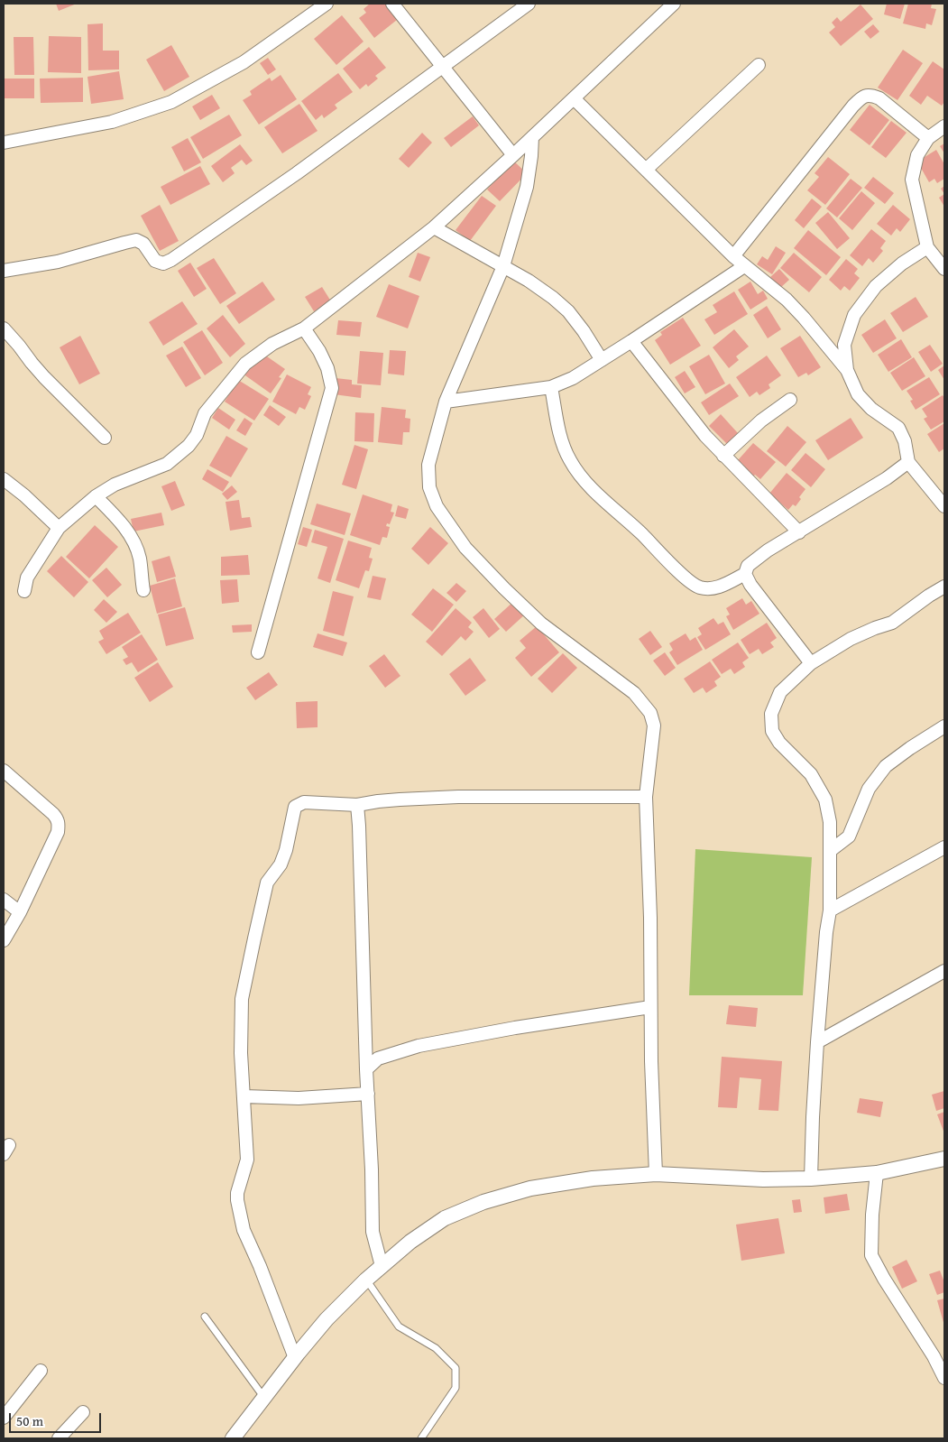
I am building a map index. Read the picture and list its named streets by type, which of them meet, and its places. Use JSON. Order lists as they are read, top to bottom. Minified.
{"scale_bar":"50 m"}
